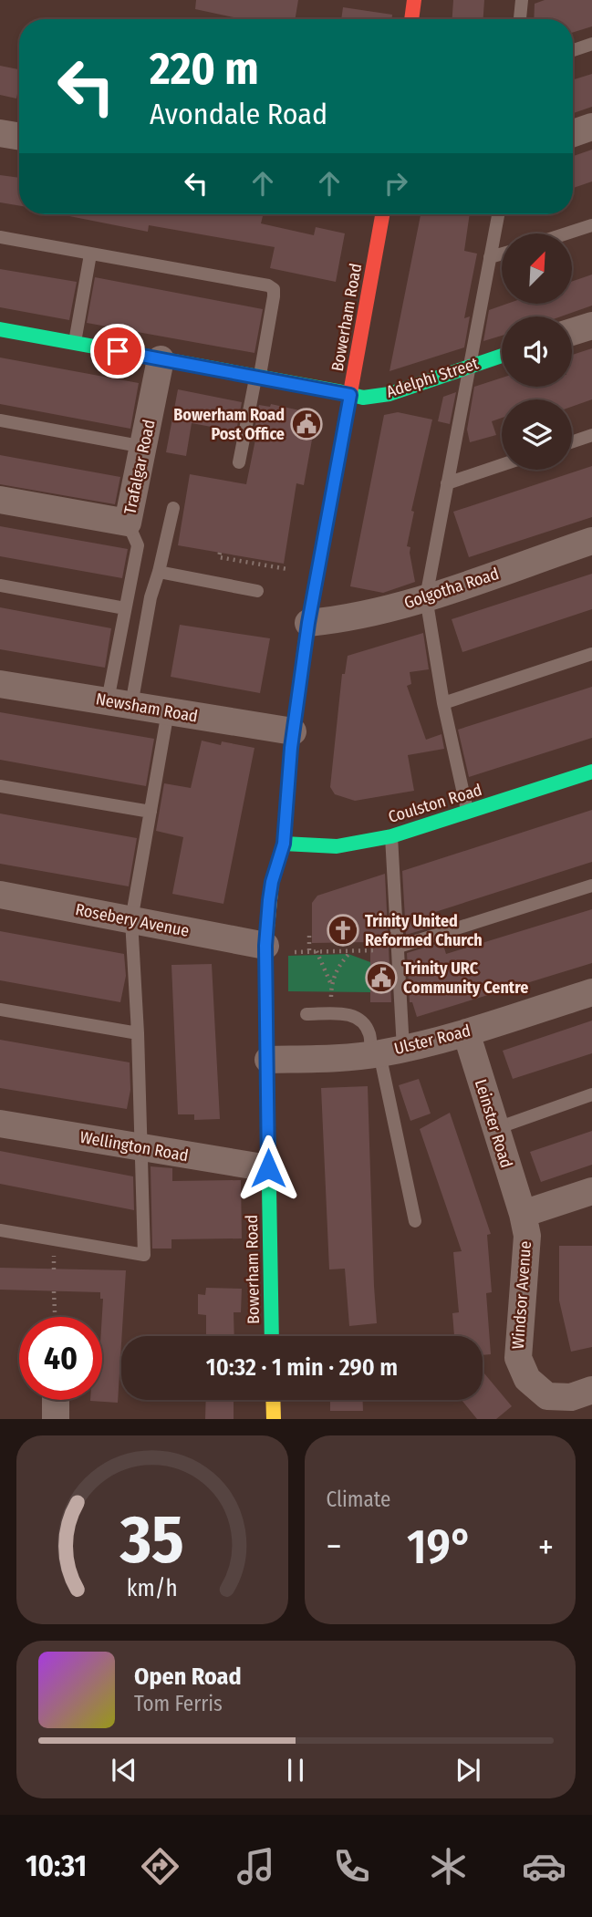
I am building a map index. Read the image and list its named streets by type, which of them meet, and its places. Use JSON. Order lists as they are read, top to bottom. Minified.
{"streets":{"street":["Bowerham Road","Adelphi Street","Trafalgar Road","Golgotha Road","Newsham Road","Coulston Road","Rosebery Avenue","Ulster Road","Leinster Road","Wellington Road","Windsor Avenue"]},"crossings":[["Bowerham Road","Adelphi Street"],["Bowerham Road","Golgotha Road"],["Bowerham Road","Newsham Road"],["Bowerham Road","Coulston Road"],["Bowerham Road","Rosebery Avenue"],["Bowerham Road","Ulster Road"],["Bowerham Road","Wellington Road"],["Adelphi Street","Trafalgar Road"],["Ulster Road","Leinster Road"],["Leinster Road","Windsor Avenue"]],"places":{"public building":["Bowerham Road Post Office","Trinity URC Community Centre"],"church":["Trinity United Reformed Church"]},"north":"top right","page":{"turn":["220 m","Avondale Road"],"limit":"40","trip":"10:32 · 1 min · 290 m","tile":"Climate","heat":["−","19°","+"],"song":["Open Road","Tom Ferris"],"tabs":"10:31","gauge":["35","km/h"]}}
